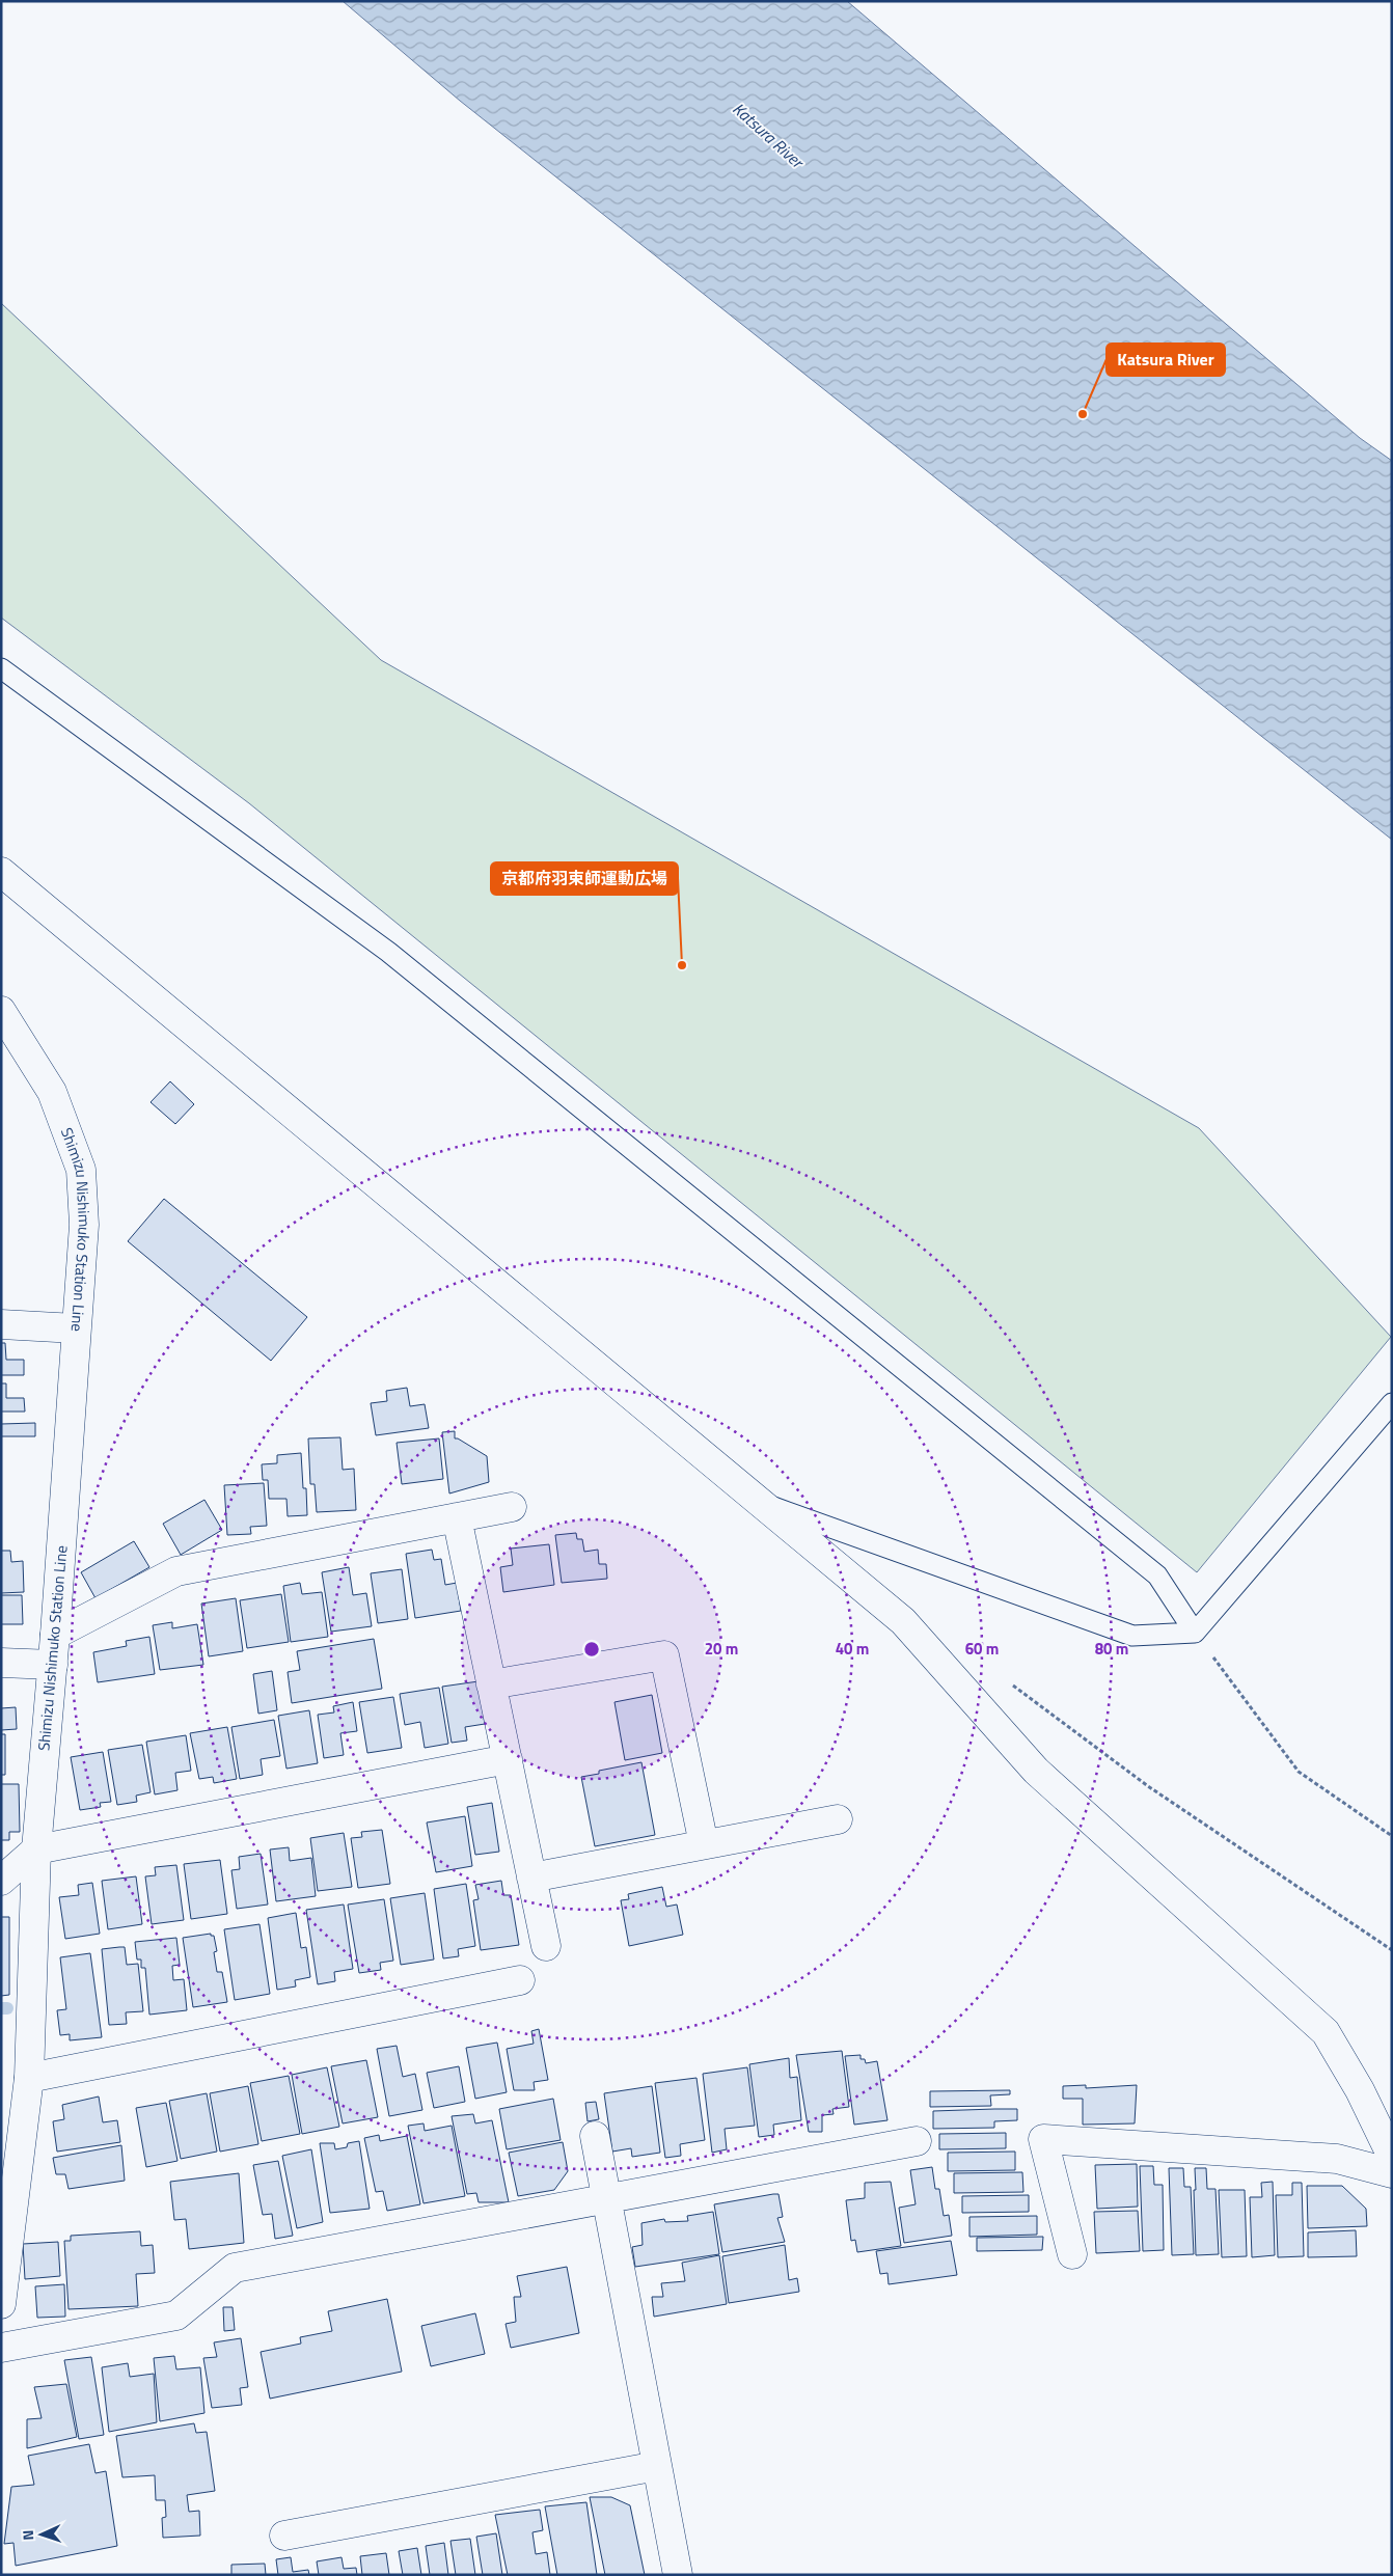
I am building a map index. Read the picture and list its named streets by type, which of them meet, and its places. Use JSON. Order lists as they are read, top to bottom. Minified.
{"streets":{"street":["Shimizu Nishimuko Station Line"]},"water":["Katsura River"],"places":["Katsura River","京都府羽束師運動広場"],"north":"left","rings":["20 m","40 m","60 m","80 m"]}
